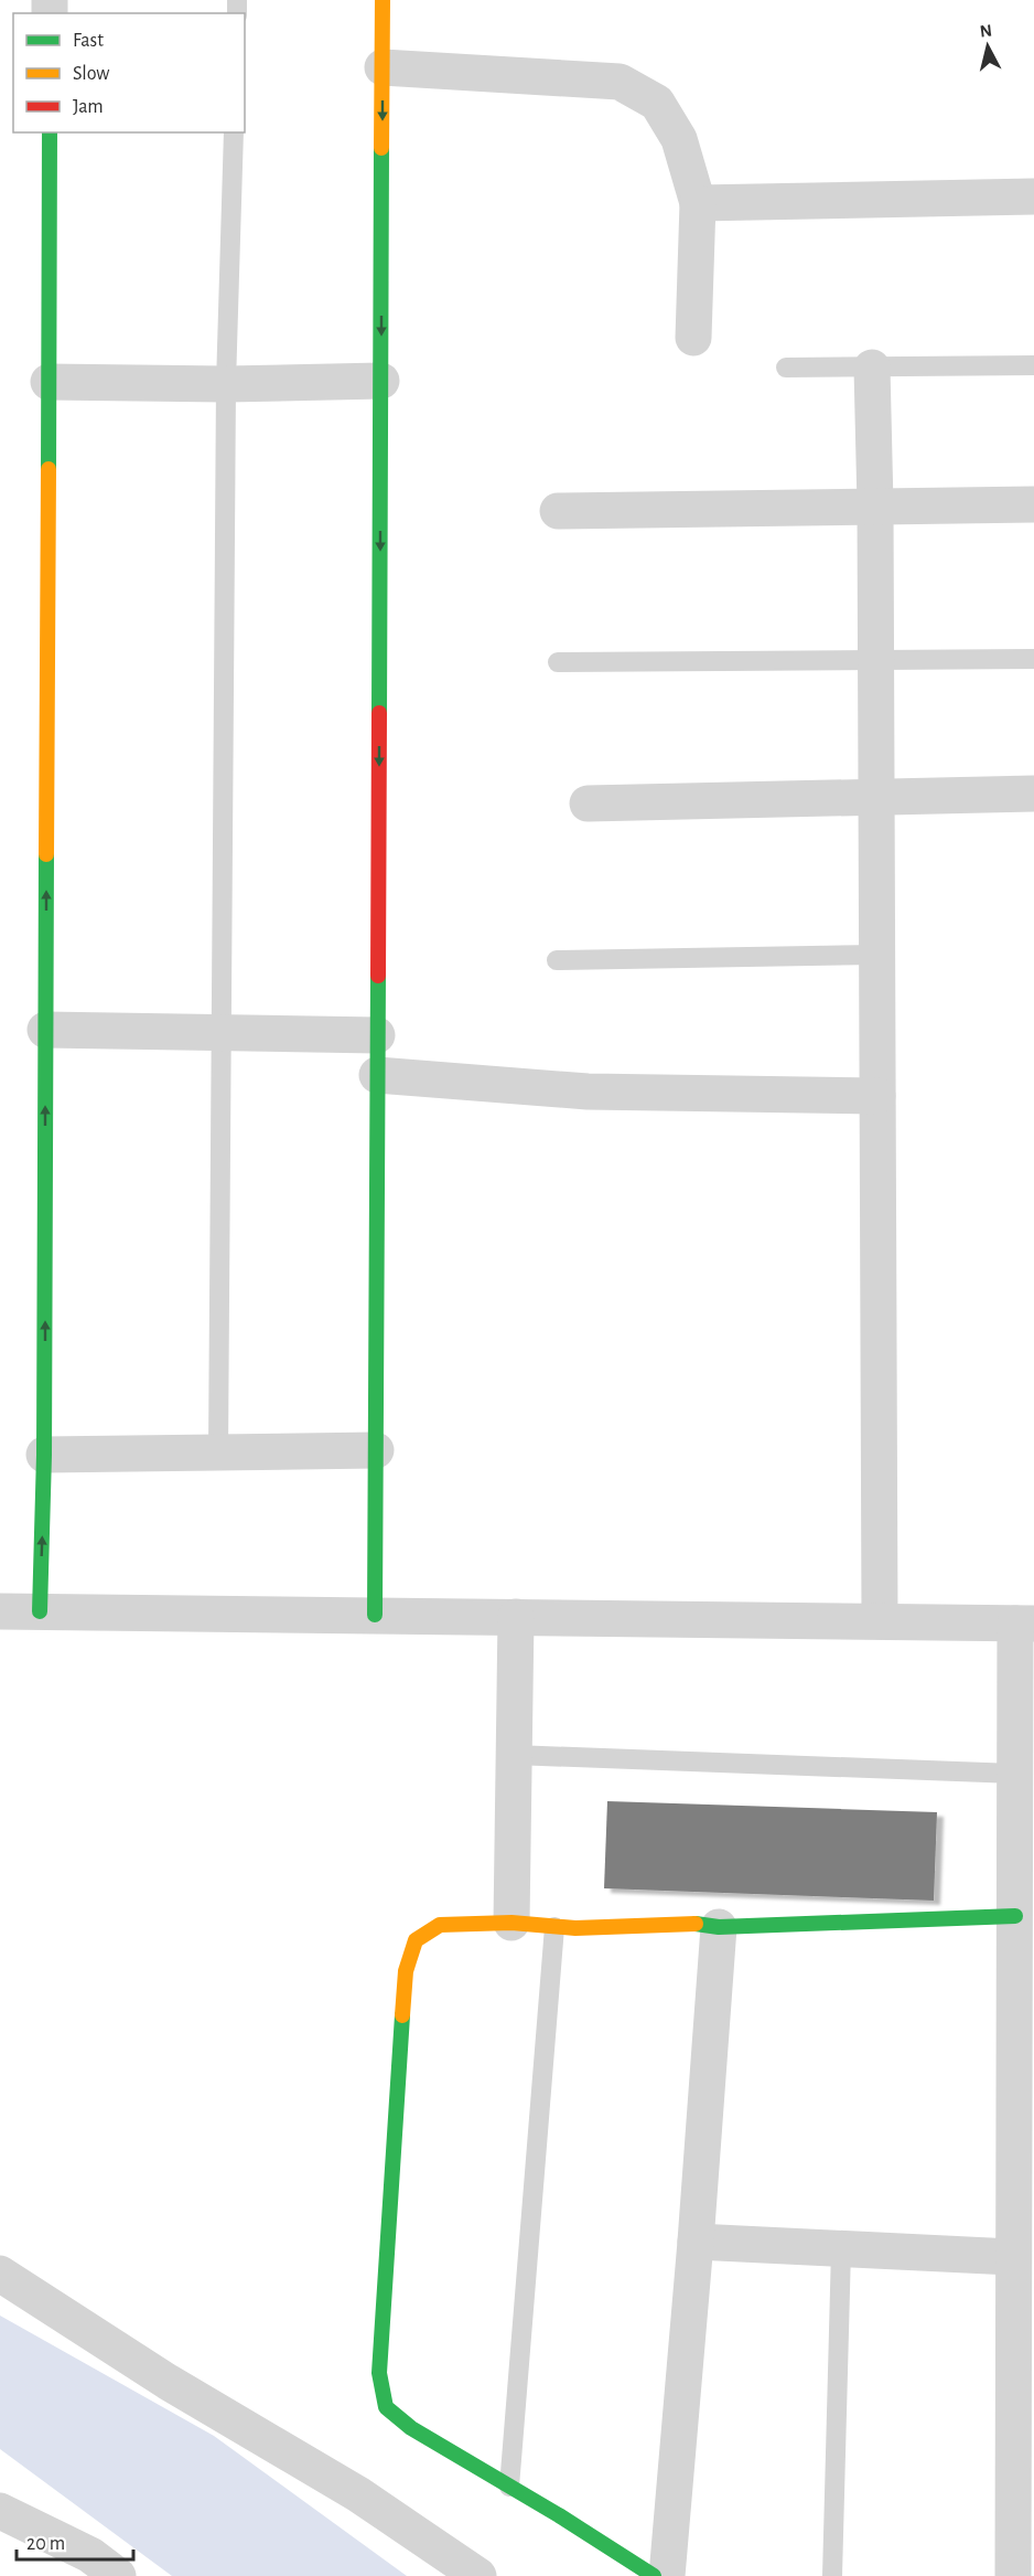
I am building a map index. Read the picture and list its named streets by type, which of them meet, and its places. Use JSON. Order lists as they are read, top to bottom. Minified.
{"legend":["Fast","Slow","Jam"],"scale_bar":"20 m","north":"top"}
